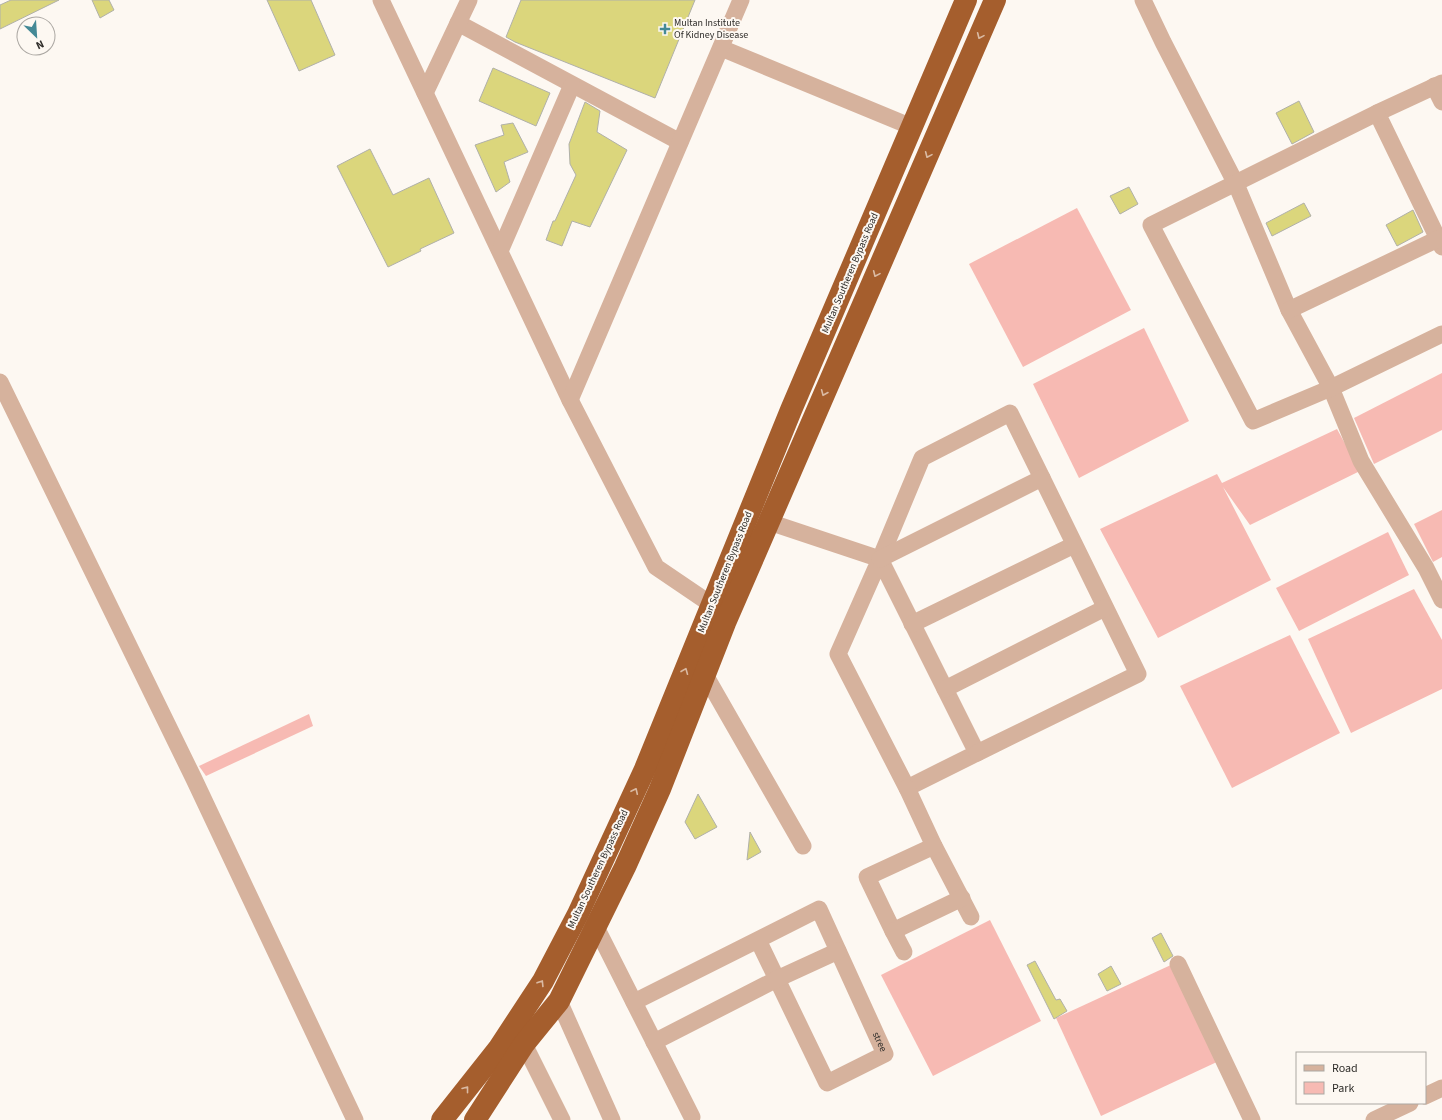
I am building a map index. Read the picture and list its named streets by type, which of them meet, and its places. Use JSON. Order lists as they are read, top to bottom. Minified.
{"streets":{"highway":["Multan Southeren Bypass Road"],"street":["stree"]},"places":{"health":["Multan Institute Of Kidney Disease"]},"legend":["Road","Park"],"north":"bottom right"}
